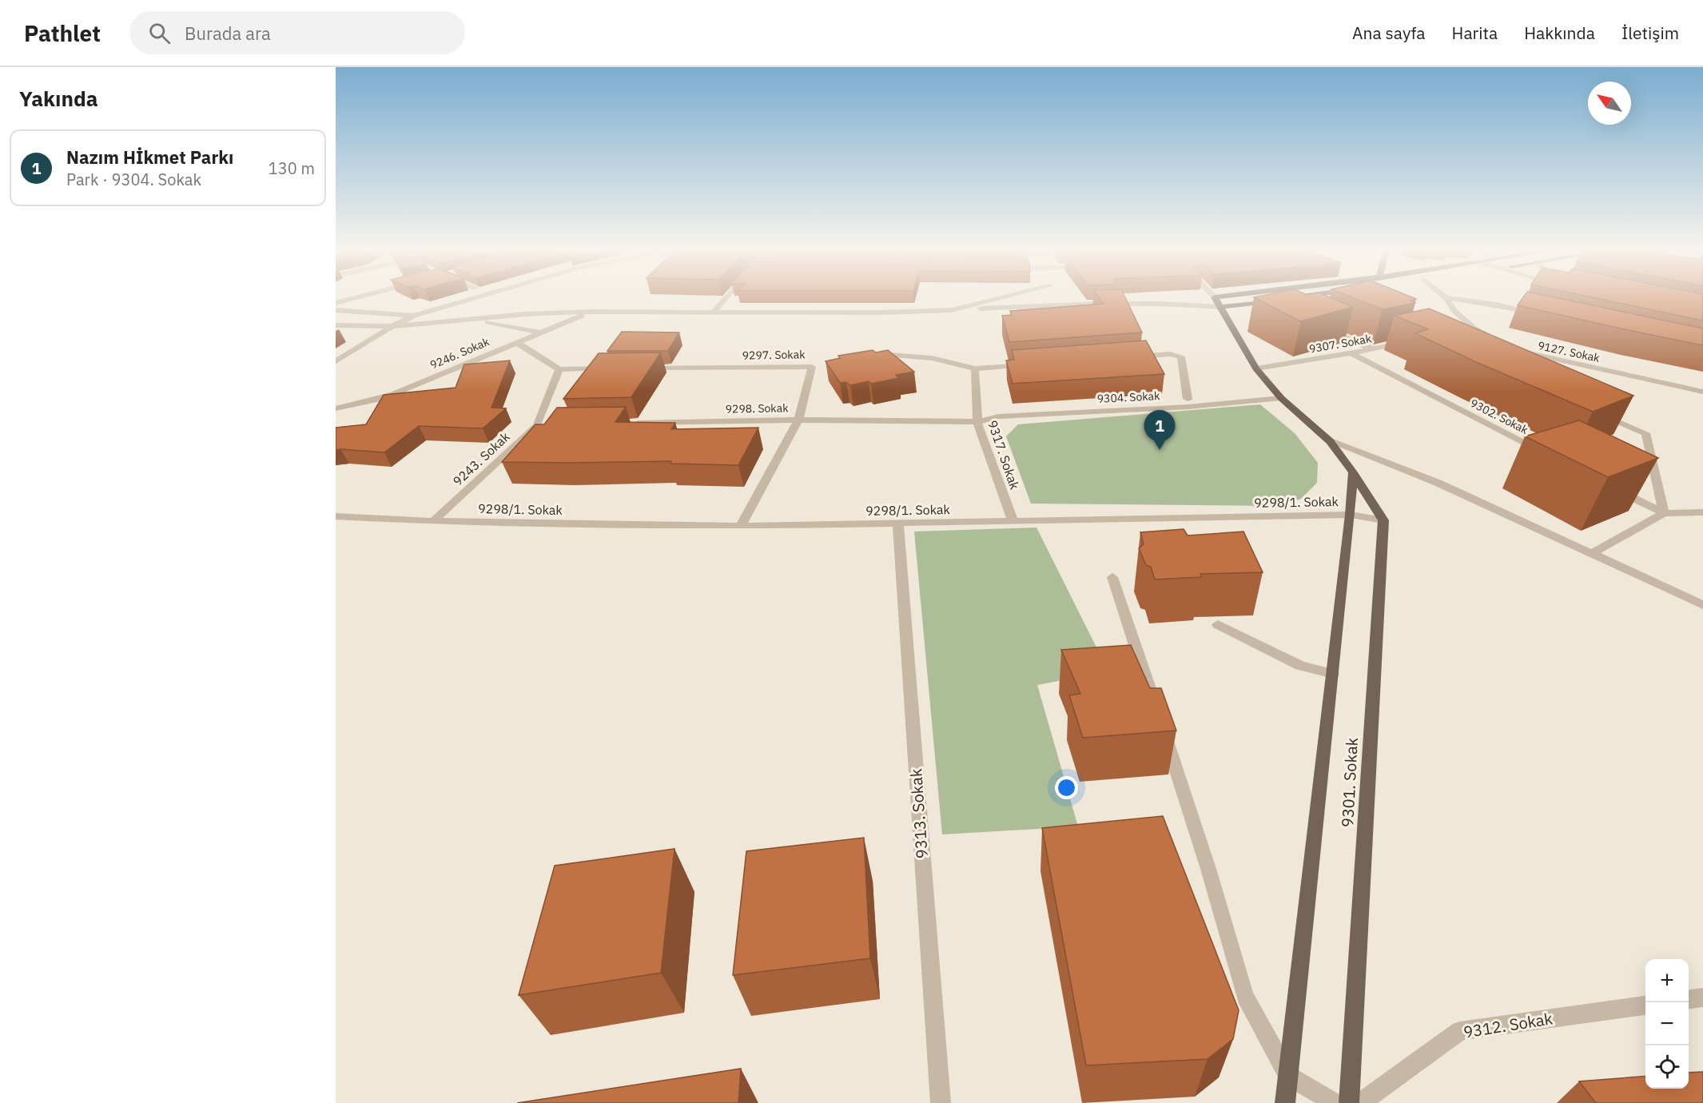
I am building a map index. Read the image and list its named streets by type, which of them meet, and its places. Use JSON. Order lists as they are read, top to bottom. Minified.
{"streets":{"main road":["9301. Sokak"],"street":["9307. Sokak","9127. Sokak","9246. Sokak","9297. Sokak","9304. Sokak","9298. Sokak","9302. Sokak","9317. Sokak","9243. Sokak","9298/1. Sokak","9313. Sokak","9312. Sokak"]},"crossings":[["9307. Sokak","9302. Sokak"],["9297. Sokak","9298. Sokak"],["9297. Sokak","9298/1. Sokak"],["9304. Sokak","9298. Sokak"],["9304. Sokak","9317. Sokak"],["9298. Sokak","9317. Sokak"],["9317. Sokak","9298/1. Sokak"],["9243. Sokak","9298/1. Sokak"],["9298/1. Sokak","9301. Sokak"],["9298/1. Sokak","9313. Sokak"]],"north":"top left","page":{"header":"Pathlet","search":"Burada ara","nav":["Ana sayfa","Harita","Hakkında","İletişim"],"heading":"Yakında","list":[{"mark":"1","name":"Nazım Hİkmet Parkı","note":"Park · 9304. Sokak","value":"130 m"}],"pins":"1","map_buttons":["+","−"]}}
